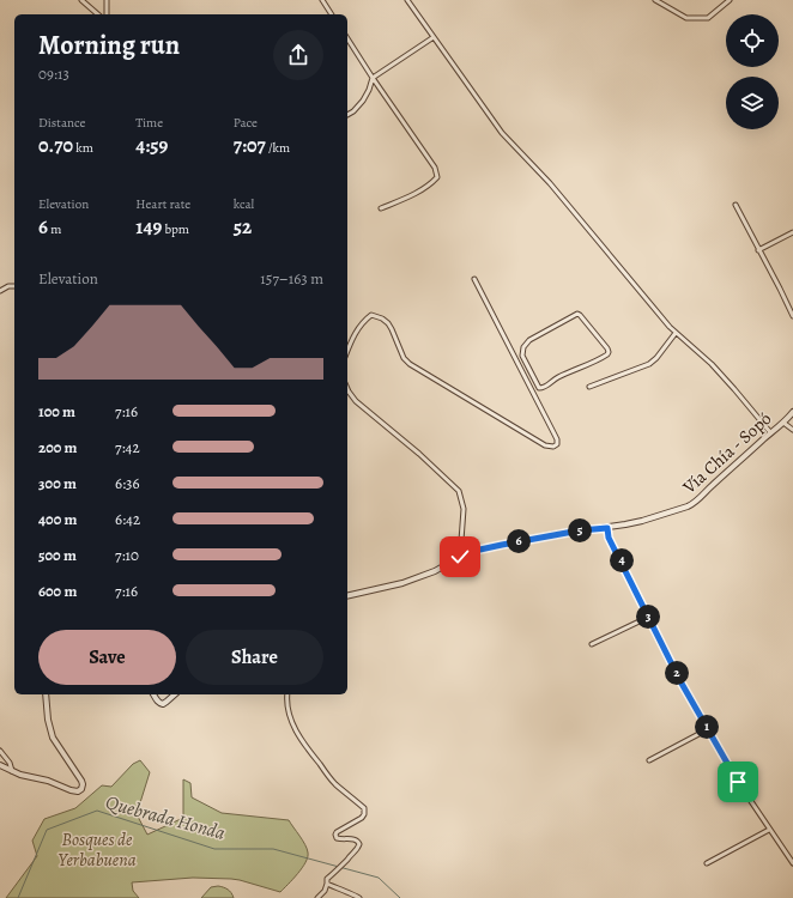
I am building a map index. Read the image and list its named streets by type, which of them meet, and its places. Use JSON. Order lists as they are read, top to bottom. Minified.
{"streets":{"street":["Vía Chía - Sopó"]},"water":["Quebrada Honda"],"parks":["Bosques de Yerbabuena"],"page":{"heading":["Morning run","09:13"],"stats":[["Distance","0.70 km"],["Time","4:59"],["Pace","7:07 /km"],["Elevation","6 m"],["Heart rate","149 bpm"],["kcal","52"]],"chart":["Elevation","157–163 m"],"list":[{"name":"100 m","note":"7:16"},{"name":"200 m","note":"7:42"},{"name":"300 m","note":"6:36"},{"name":"400 m","note":"6:42"},{"name":"500 m","note":"7:10"},{"name":"600 m","note":"7:16"}],"pins":["5","6","4","3","2","1"],"buttons":["Save","Share"]}}
